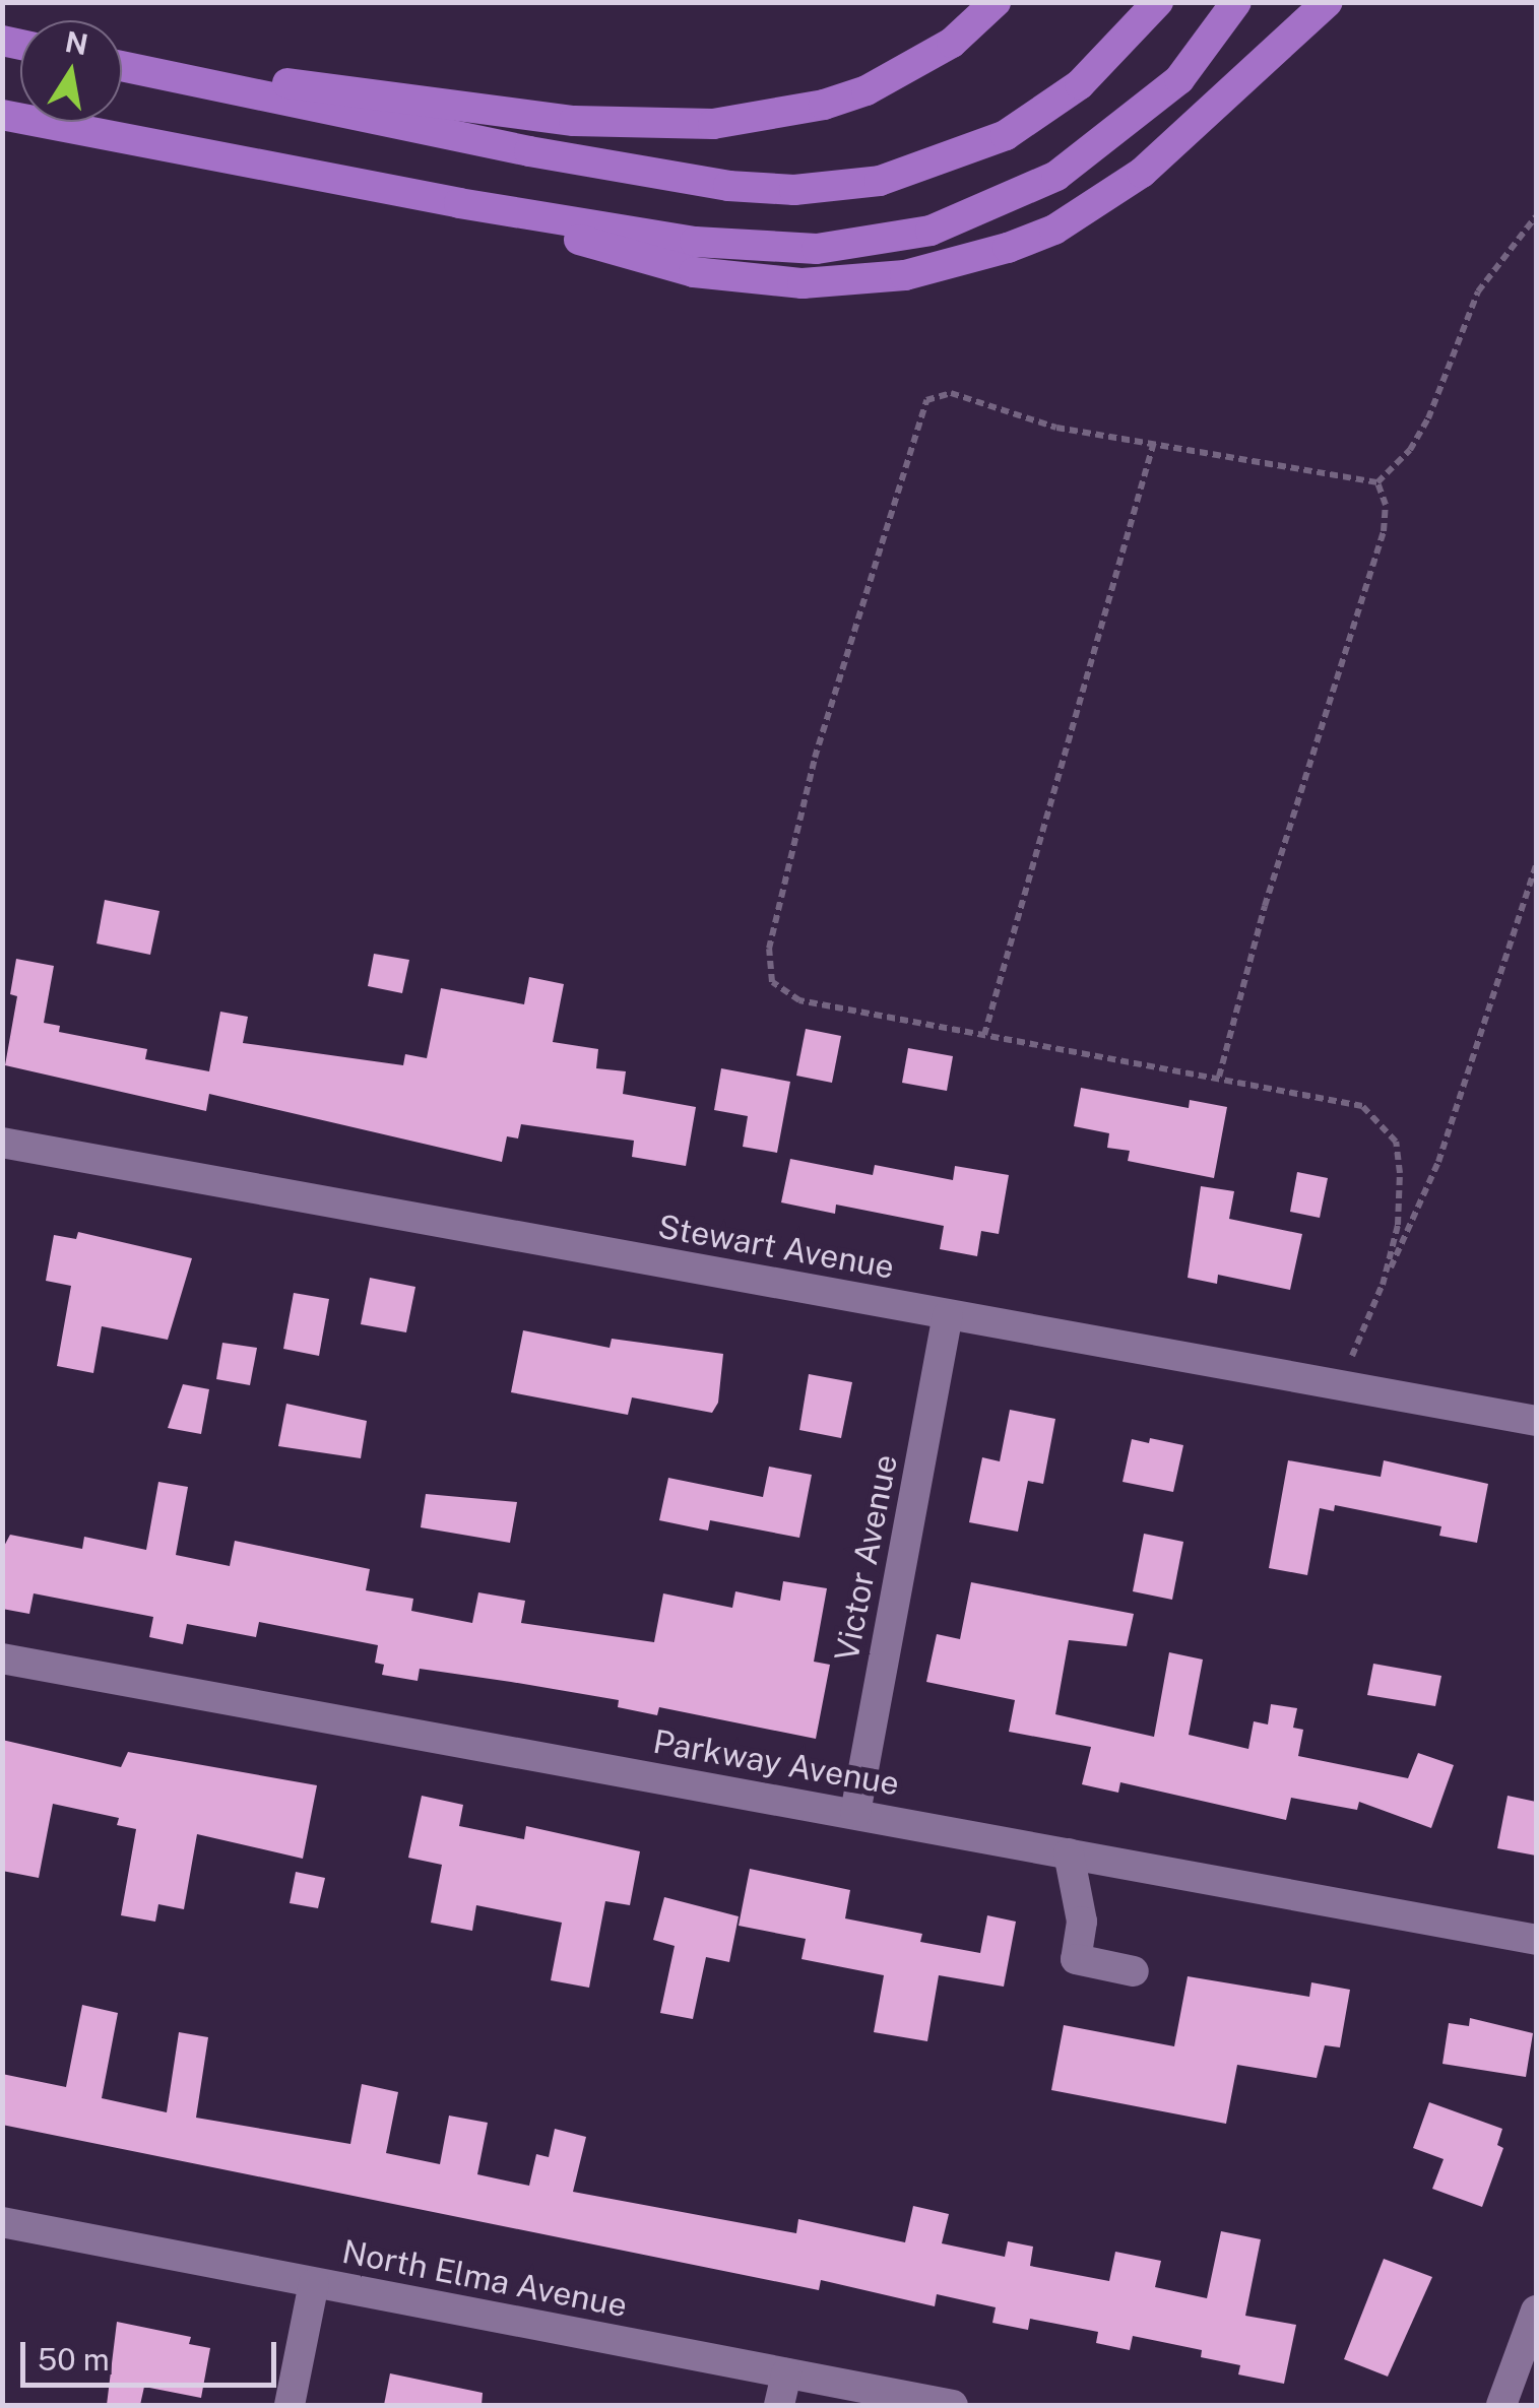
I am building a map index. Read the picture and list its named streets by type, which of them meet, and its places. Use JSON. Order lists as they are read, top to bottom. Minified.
{"streets":{"street":["Stewart Avenue","Victor Avenue","Parkway Avenue","North Elma Avenue"]},"crossings":[["Stewart Avenue","Victor Avenue"],["Victor Avenue","Parkway Avenue"]],"scale_bar":"50 m","north":"top"}
